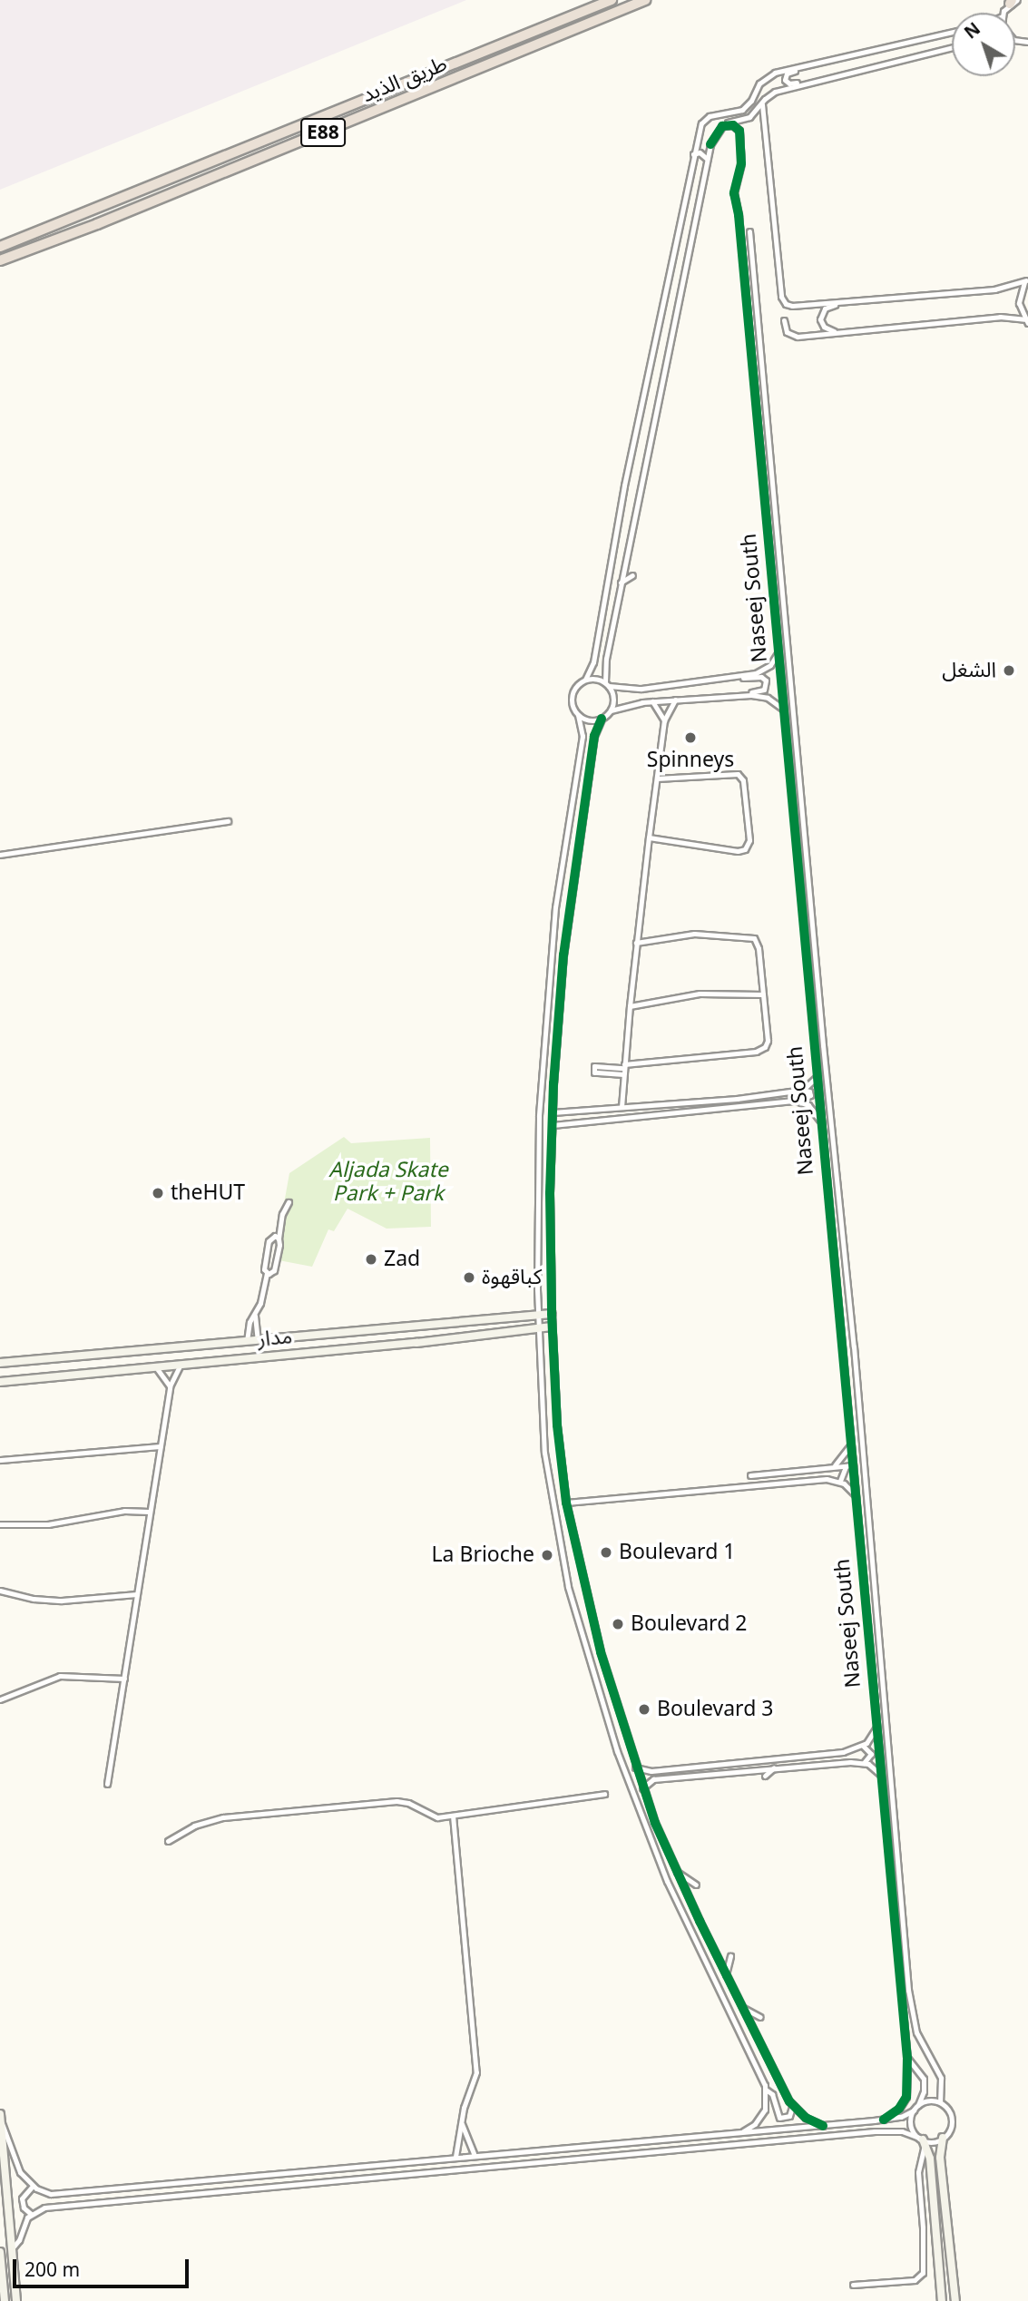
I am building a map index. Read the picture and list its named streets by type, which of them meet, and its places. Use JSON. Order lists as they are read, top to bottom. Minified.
{"streets":{"highway":["طريق الذيد","E88"],"street":["Naseej South","مدار"]},"parks":["Aljada Skate Park + Park"],"places":["الشغل","Spinneys","theHUT","Zad","كباقهوة","Boulevard 1","La Brioche","Boulevard 2","Boulevard 3"],"scale_bar":"200 m","north":"top left"}
